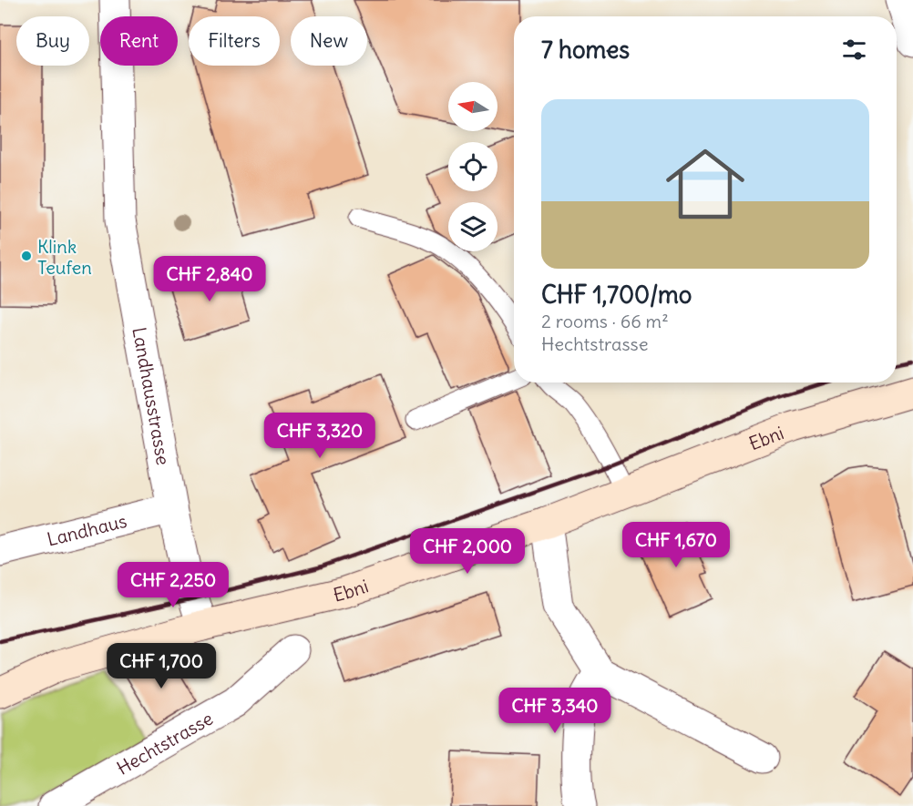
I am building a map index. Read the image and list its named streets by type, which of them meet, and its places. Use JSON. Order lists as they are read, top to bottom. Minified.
{"streets":{"main road":["Ebni"],"street":["Landhausstrasse","Landhaus","Hechtstrasse"]},"crossings":[["Landhausstrasse","Ebni"],["Landhausstrasse","Landhaus"]],"places":["Klink Teufen"],"north":"left","page":{"chip":["Buy","Rent","Filters","New"],"heading":"7 homes","list":[{"name":"CHF 1,700/mo","note":"2 rooms · 66 m² · Hechtstrasse"}],"price":["CHF 2,840","CHF 3,320","CHF 1,670","CHF 2,000","CHF 2,250","CHF 1,700","CHF 3,340"]}}
